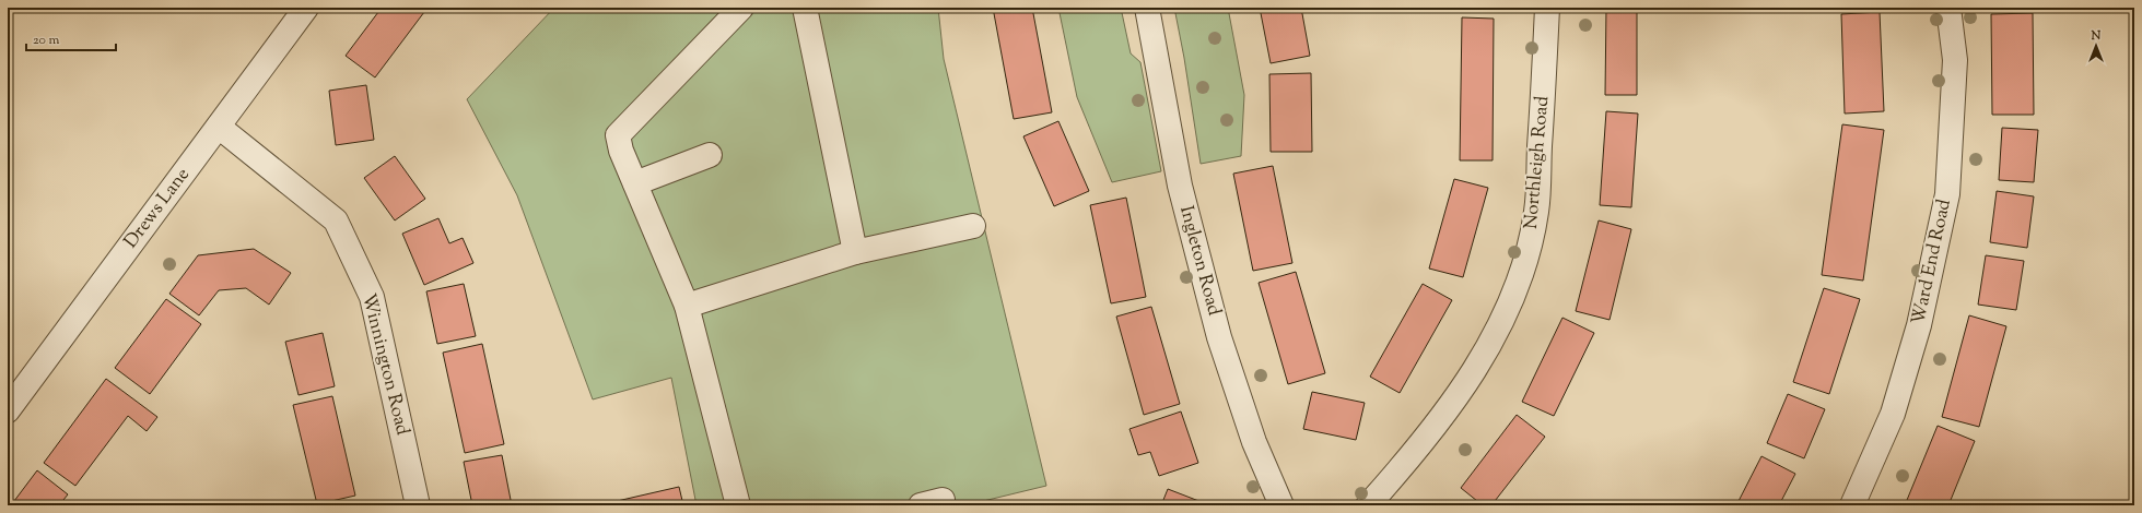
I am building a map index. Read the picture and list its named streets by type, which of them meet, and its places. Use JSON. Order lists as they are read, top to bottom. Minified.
{"streets":{"street":["Northleigh Road","Drews Lane","Ingleton Road","Ward End Road","Winnington Road"]},"crossings":[["Drews Lane","Winnington Road"]],"scale_bar":"20 m","north":"top"}
